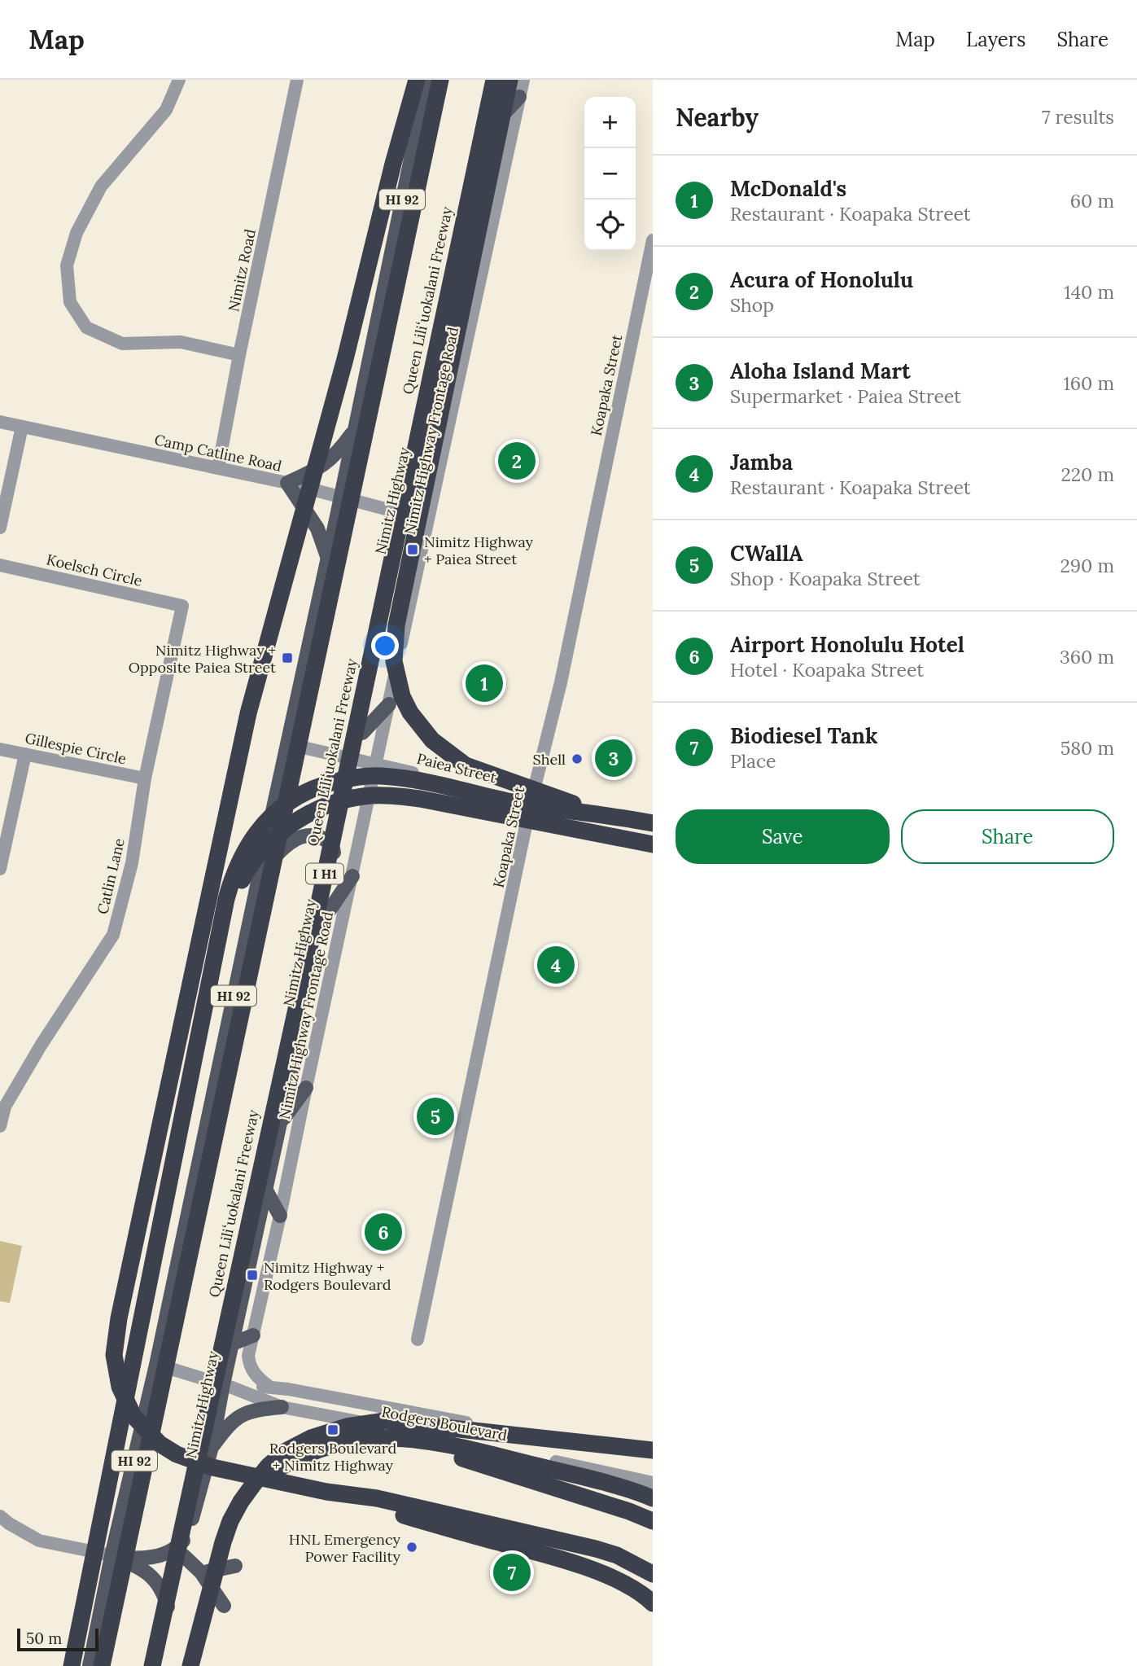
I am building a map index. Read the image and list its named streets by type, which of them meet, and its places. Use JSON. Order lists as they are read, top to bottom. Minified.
{"streets":{"highway":["Queen Liliʻuokalani Freeway","I H1"],"main road":["HI 92","Nimitz Highway"],"street":["Nimitz Road","Koapaka Street","Nimitz Highway Frontage Road","Camp Catline Road","Koelsch Circle","Gillespie Circle","Paiea Street","Catlin Lane","Rodgers Boulevard"]},"crossings":[["HI 92","Camp Catline Road"],["HI 92","Paiea Street"],["HI 92","Rodgers Boulevard"],["Nimitz Road","Camp Catline Road"],["Koapaka Street","Paiea Street"],["Nimitz Highway Frontage Road","Camp Catline Road"],["Nimitz Highway Frontage Road","Paiea Street"],["Nimitz Highway Frontage Road","Rodgers Boulevard"],["Camp Catline Road","Nimitz Highway"],["Nimitz Highway","Paiea Street"],["Nimitz Highway","Rodgers Boulevard"],["Koelsch Circle","Catlin Lane"],["Gillespie Circle","Catlin Lane"]],"places":{"transit":["Nimitz Highway + Paiea Street","Nimitz Highway + Opposite Paiea Street","Nimitz Highway + Rodgers Boulevard","Rodgers Boulevard + Nimitz Highway"],"other":["Shell","HNL Emergency Power Facility"]},"scale_bar":"50 m","page":{"header":"Map","nav":["Map","Layers","Share"],"heading":["Nearby","7 results"],"map_buttons":["+","−"],"list":[{"mark":"1","name":"McDonald's","note":"Restaurant · Koapaka Street","value":"60 m"},{"mark":"2","name":"Acura of Honolulu","note":"Shop","value":"140 m"},{"mark":"3","name":"Aloha Island Mart","note":"Supermarket · Paiea Street","value":"160 m"},{"mark":"4","name":"Jamba","note":"Restaurant · Koapaka Street","value":"220 m"},{"mark":"5","name":"CWallA","note":"Shop · Koapaka Street","value":"290 m"},{"mark":"6","name":"Airport Honolulu Hotel","note":"Hotel · Koapaka Street","value":"360 m"},{"mark":"7","name":"Biodiesel Tank","note":"Place","value":"580 m"}],"pins":["2","1","3","4","5","6","7"],"buttons":["Save","Share"],"scale":"50 m"}}
